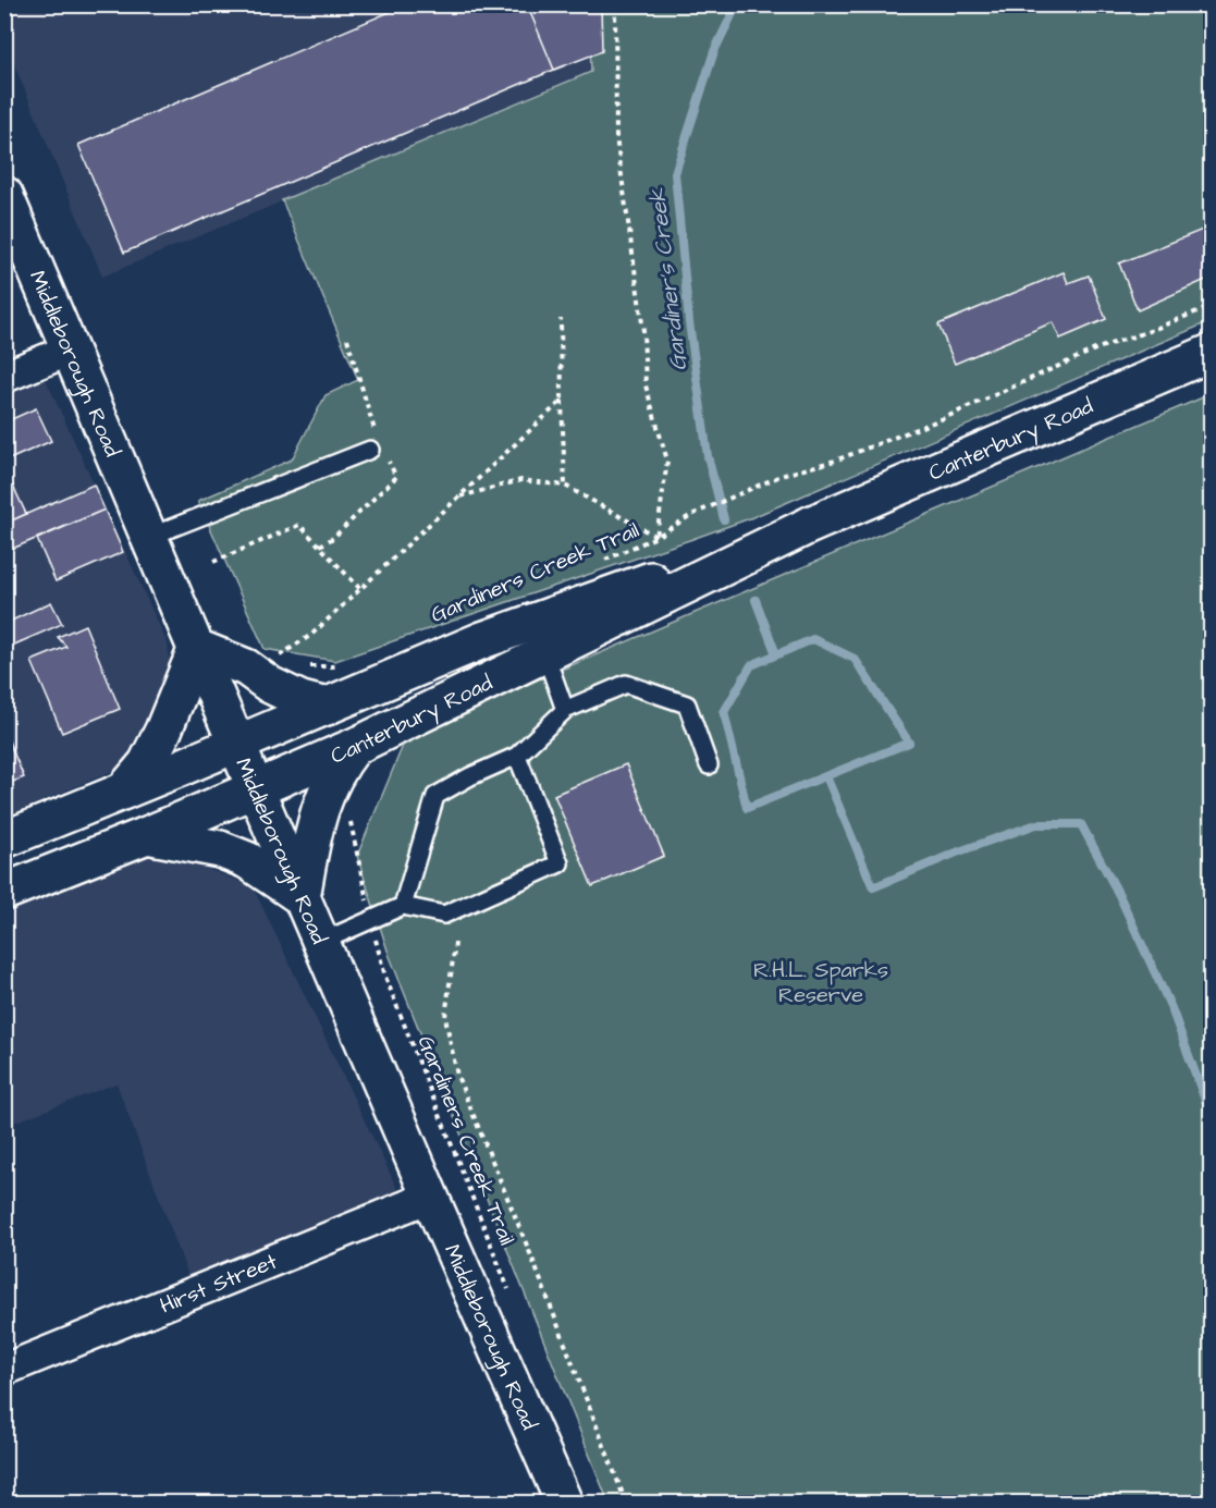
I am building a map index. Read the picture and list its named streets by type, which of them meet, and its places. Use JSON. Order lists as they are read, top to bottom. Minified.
{"streets":{"main road":["Middleborough Road","Canterbury Road"],"street":["Hirst Street"],"path":["Gardiners Creek Trail"]},"crossings":[["Middleborough Road","Canterbury Road"],["Middleborough Road","Hirst Street"]],"water":["Gardiner's Creek"],"parks":["R.H.L. Sparks Reserve"]}
